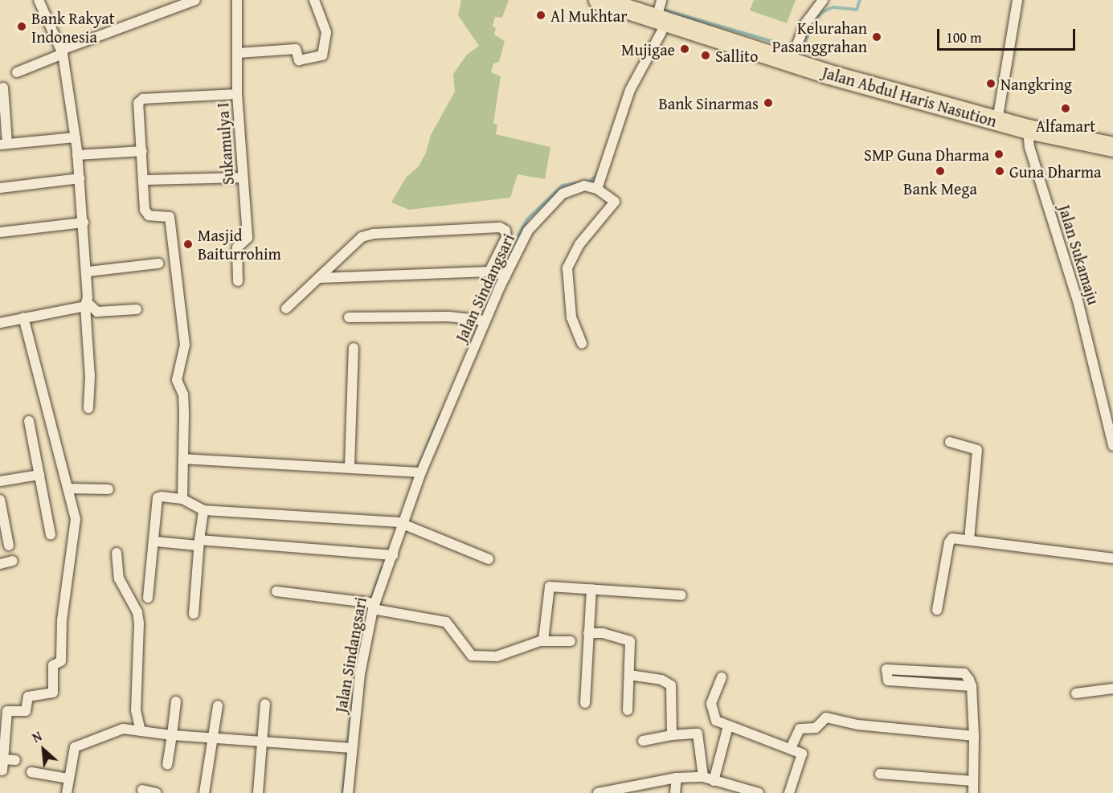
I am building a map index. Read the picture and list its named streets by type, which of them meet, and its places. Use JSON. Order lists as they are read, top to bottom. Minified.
{"streets":{"highway":["Jalan Abdul Haris Nasution"],"street":["Sukamulya I","Jalan Sukamaju","Jalan Sindangsari"]},"crossings":[["Jalan Abdul Haris Nasution","Jalan Sukamaju"]],"places":["Al Mukhtar","Bank Rakyat Indonesia","Kelurahan Pasanggrahan","Mujigae","Sallito","Nangkring","Bank Sinarmas","Alfamart","SMP Guna Dharma","Bank Mega","Guna Dharma","Masjid Baiturrohim"],"scale_bar":"100 m","north":"top left"}
